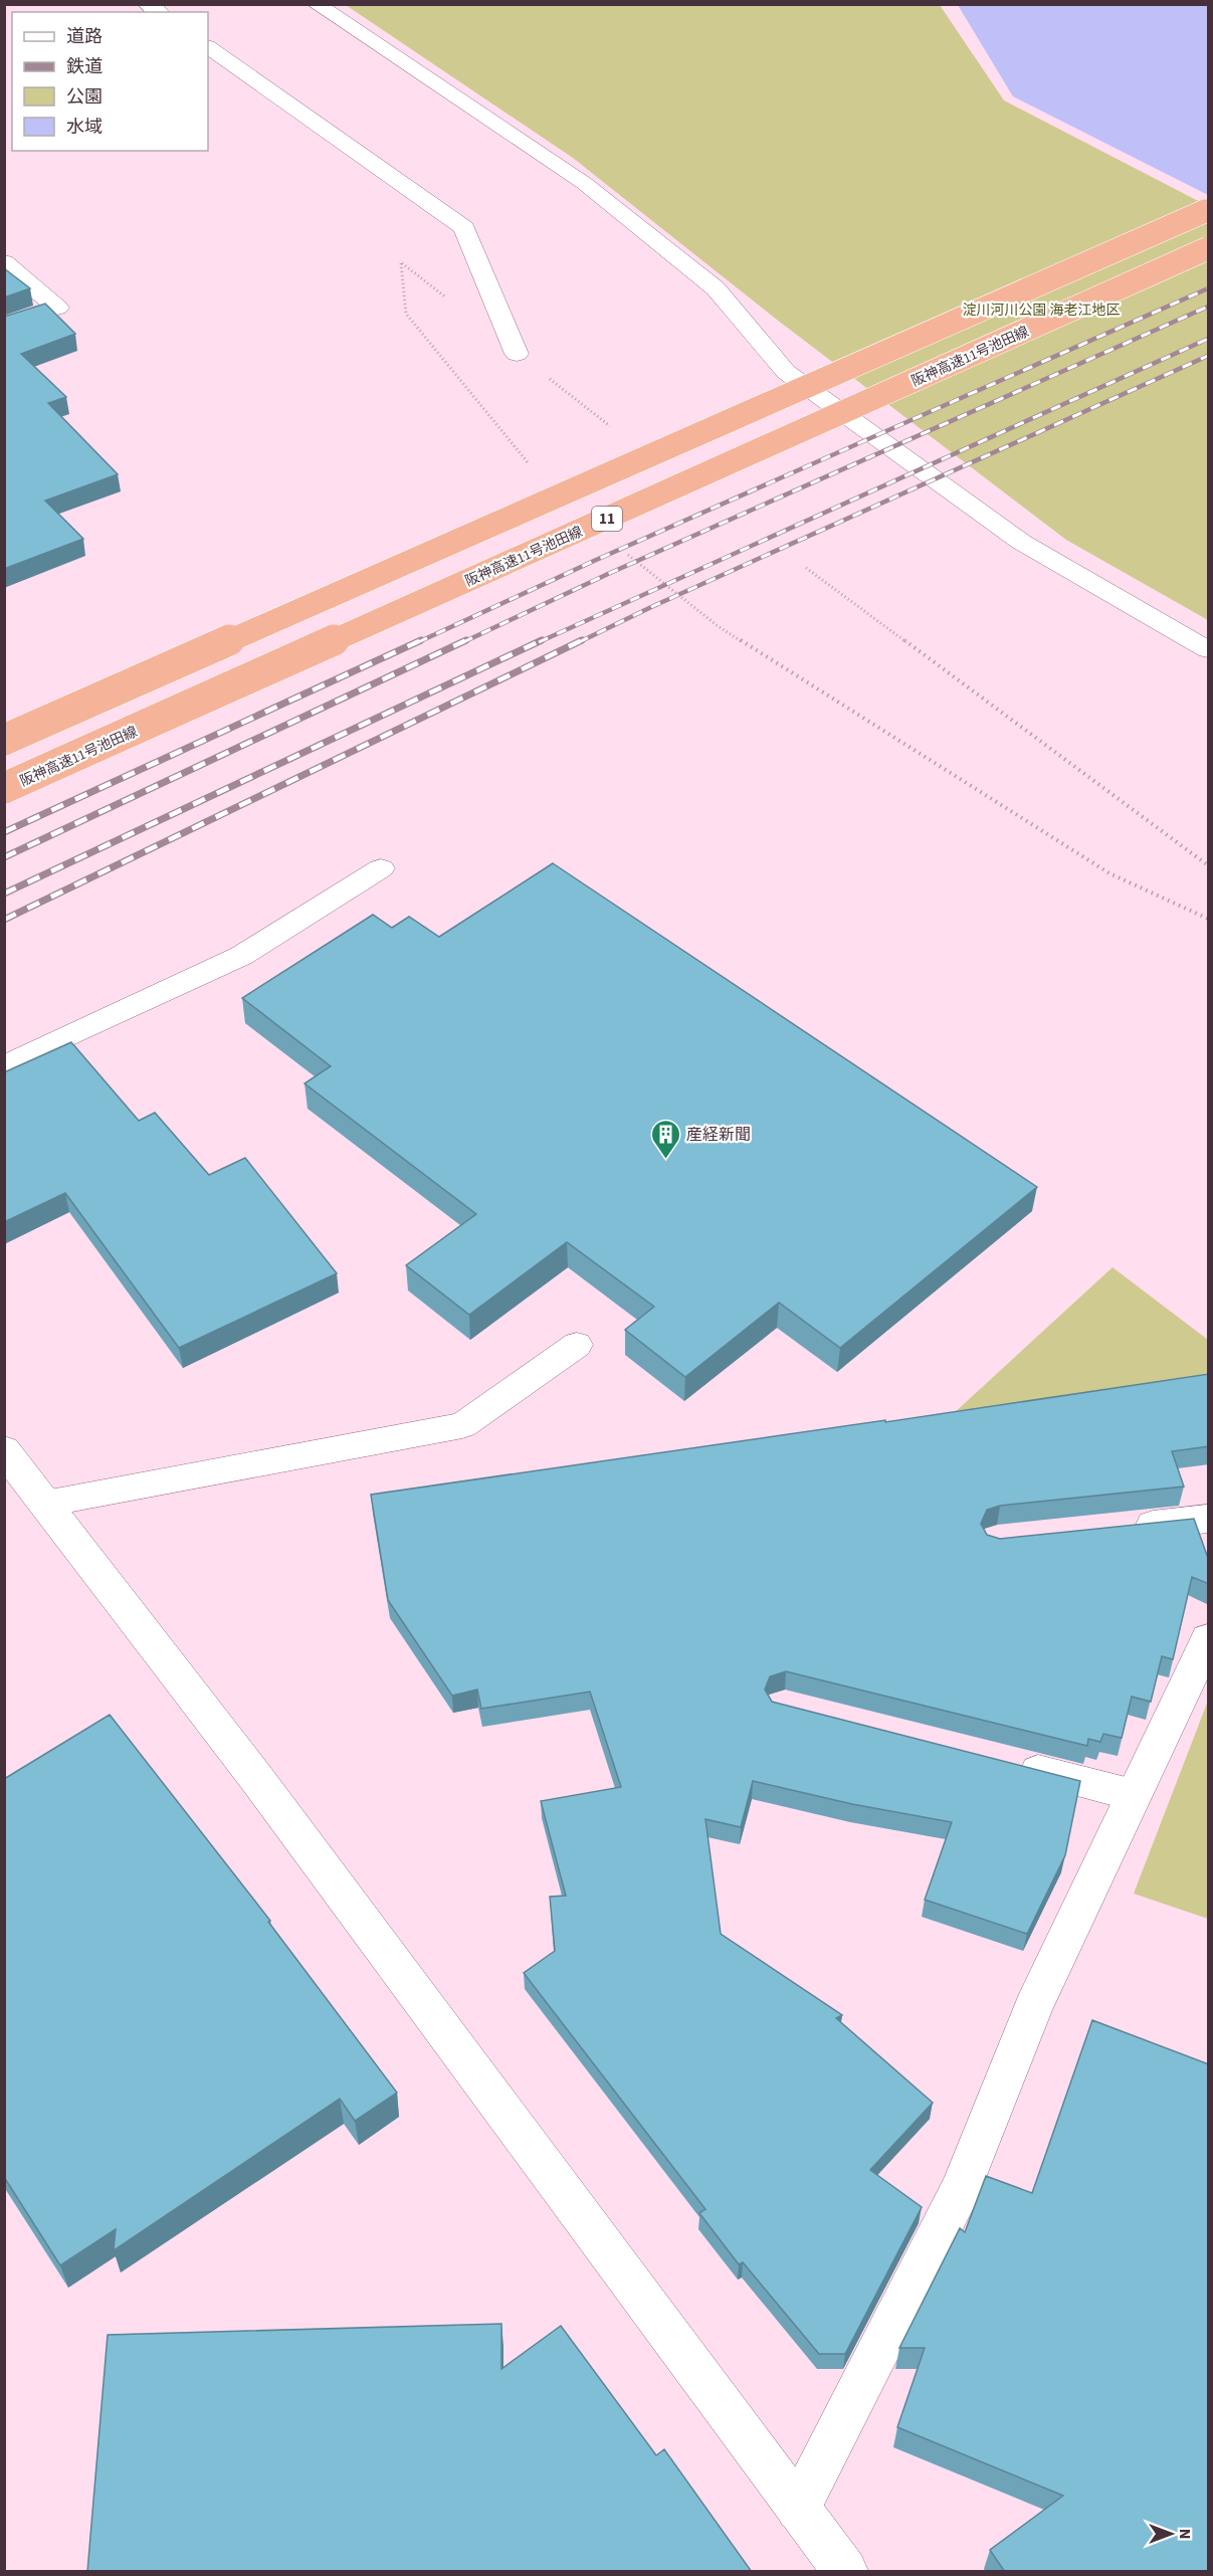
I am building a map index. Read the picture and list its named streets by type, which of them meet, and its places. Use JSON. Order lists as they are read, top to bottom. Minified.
{"streets":{"highway":["阪神高速11号池田線","11"]},"parks":["淀川河川公園 海老江地区"],"places":{"building":["産経新聞"]},"legend":["道路","鉄道","公園","水域"],"north":"right"}
